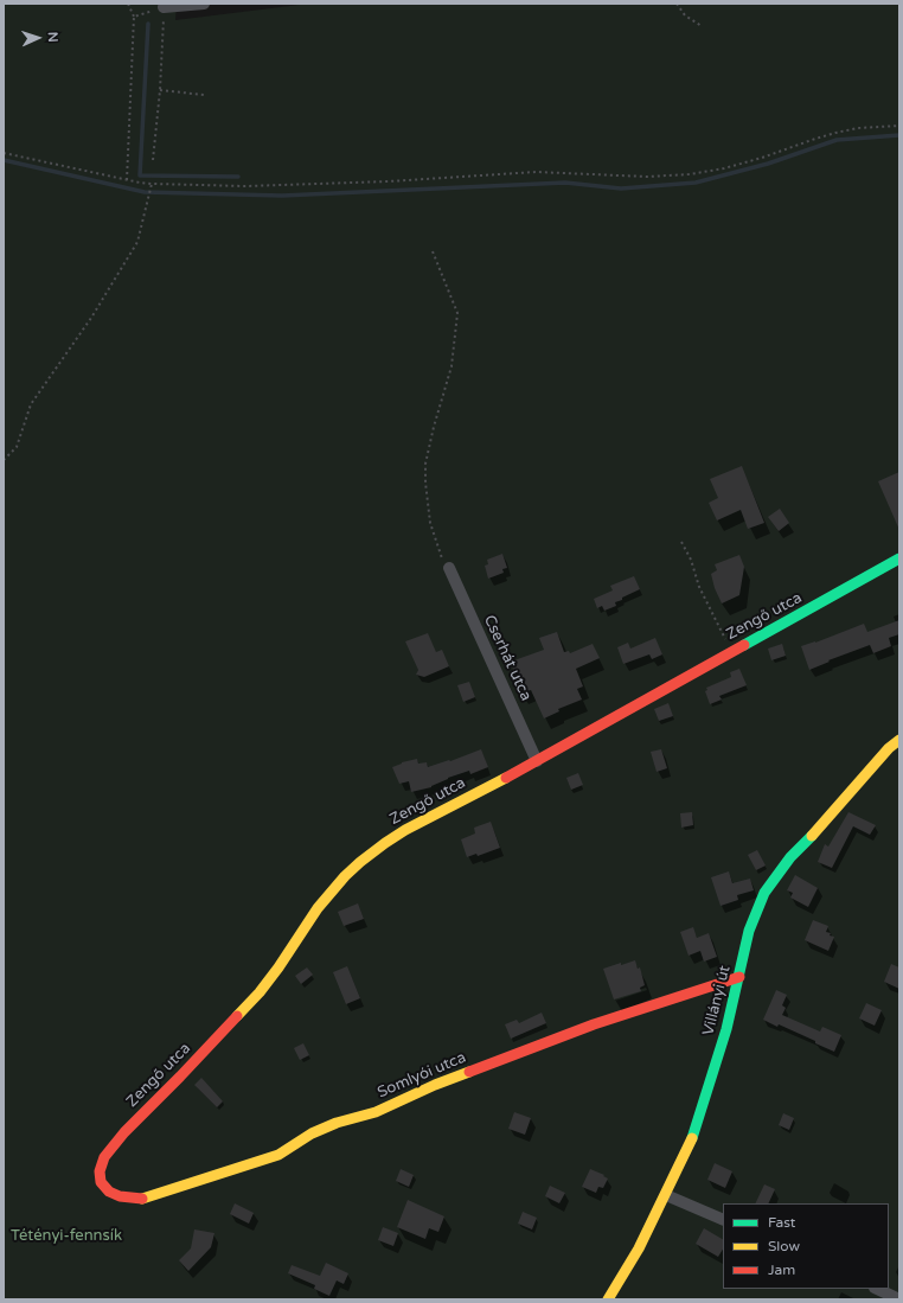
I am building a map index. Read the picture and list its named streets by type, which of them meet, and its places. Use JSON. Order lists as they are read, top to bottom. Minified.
{"streets":{"street":["Zengő utca","Cserhát utca","Villányi út","Somlyói utca"]},"crossings":[["Zengő utca","Cserhát utca"],["Zengő utca","Somlyói utca"],["Villányi út","Somlyói utca"]],"parks":["Tétényi-fennsík"],"legend":["Fast","Slow","Jam"],"north":"right"}
